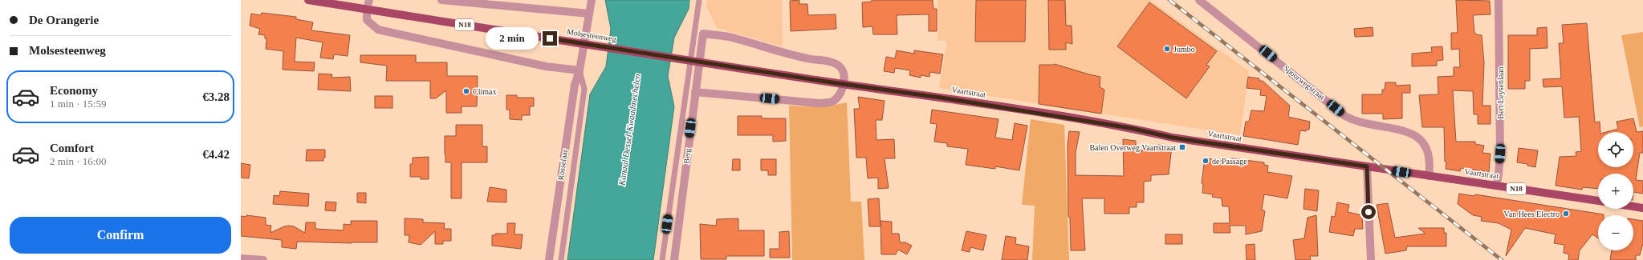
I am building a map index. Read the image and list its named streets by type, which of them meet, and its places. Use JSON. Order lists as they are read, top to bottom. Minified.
{"streets":{"main road":["N18","Molsesteenweg","Vaartstraat"],"street":["Spoorwegstraat","Bert Leysenlaan","Berg","Rosselaar"]},"crossings":[["Molsesteenweg","Vaartstraat"],["Spoorwegstraat","Vaartstraat"],["Vaartstraat","Bert Leysenlaan"]],"water":["Kanaal Dessel-Kwaadmechelen"],"places":{"other":["Jumbo","Climax","de Passage","Van Hees Electro"],"transit":["Balen Overweg Vaartstraat"]},"page":{"banner":["De Orangerie","Molsesteenweg"],"bubble":"2 min","list":[{"name":"Economy","note":"1 min · 15:59","value":"€3.28"},{"name":"Comfort","note":"2 min · 16:00","value":"€4.42"}],"map_buttons":["+","−"],"buttons":"Confirm"}}
